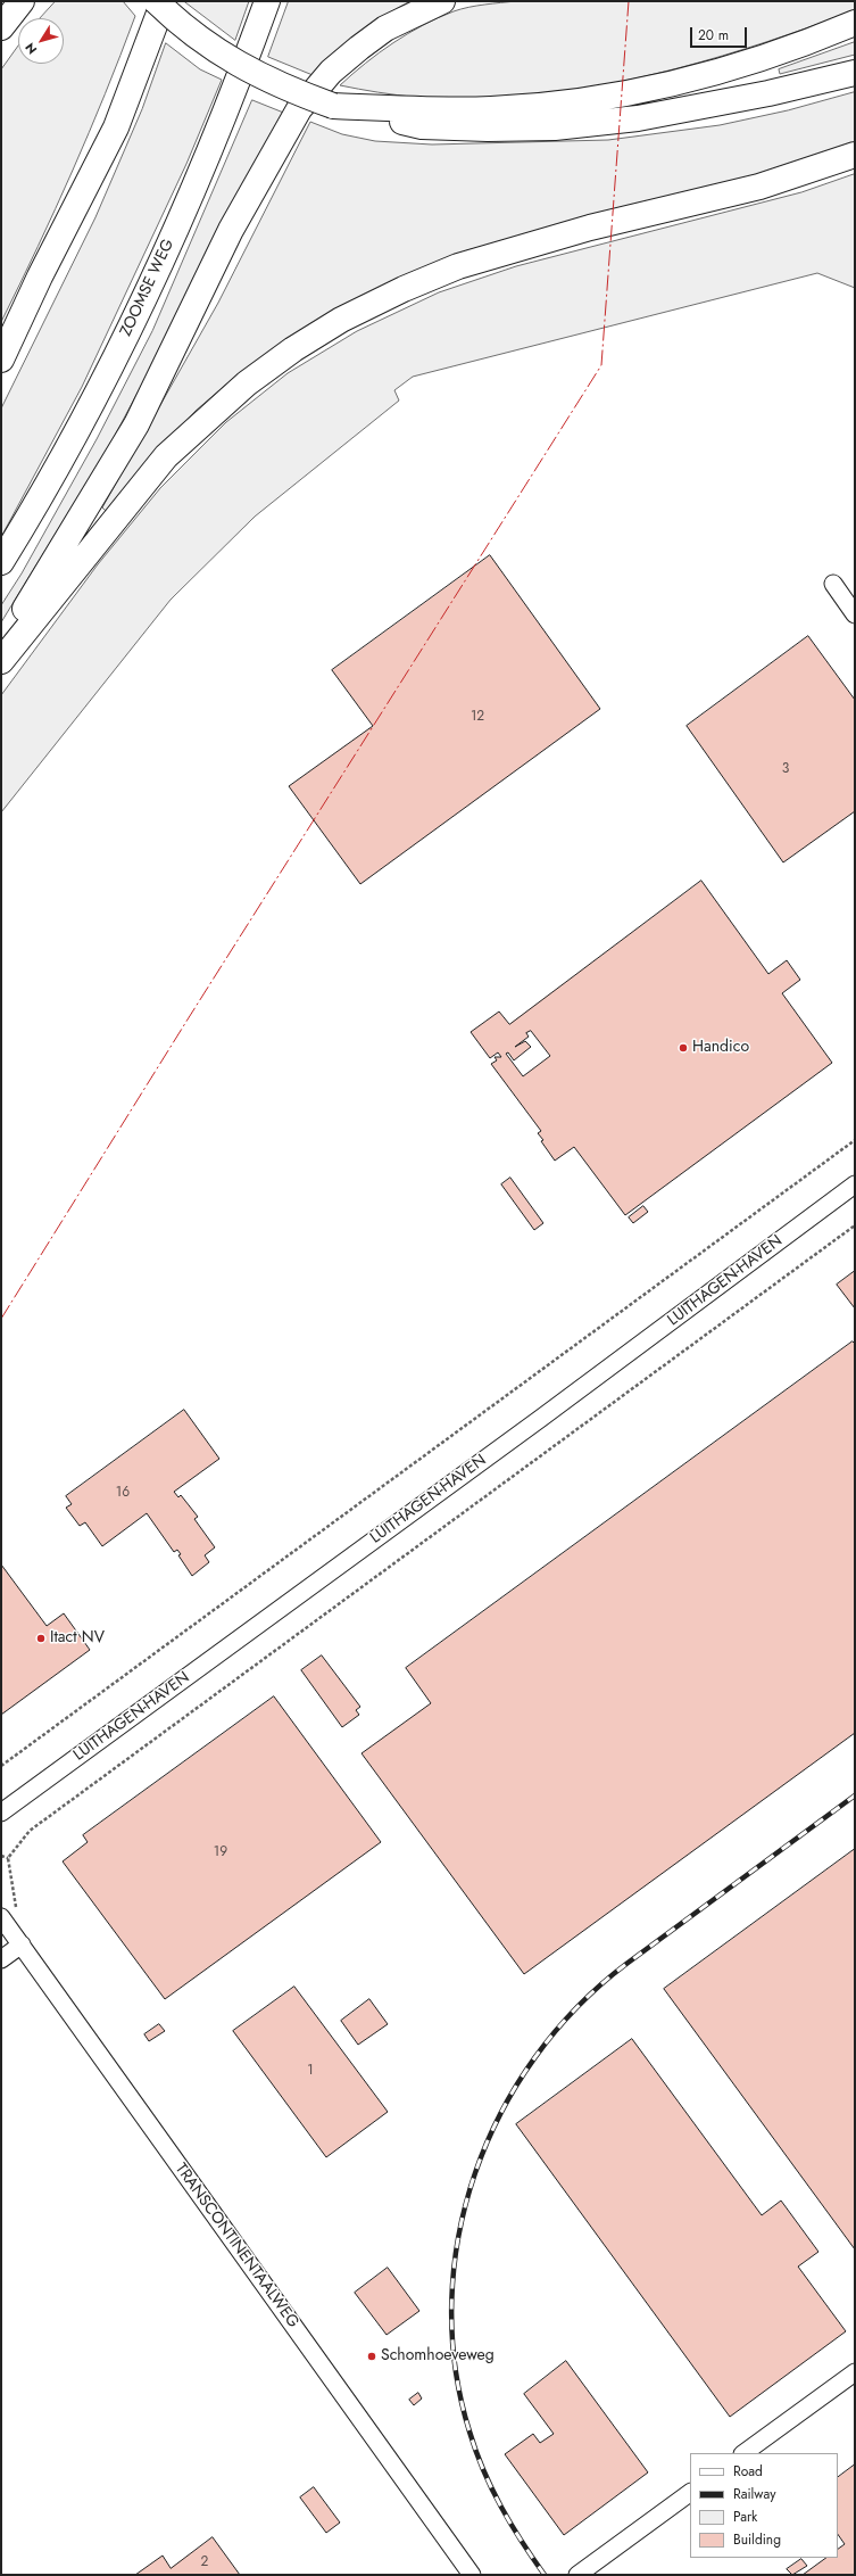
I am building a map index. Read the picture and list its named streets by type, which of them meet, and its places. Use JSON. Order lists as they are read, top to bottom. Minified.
{"streets":{"highway":["ZOOMSE WEG"],"street":["LUITHAGEN-HAVEN","TRANSCONTINENTAALWEG"]},"places":["Handico","Itact NV","Schomhoeveweg"],"house_numbers":["12","3","16","19","1","2"],"legend":["Road","Railway","Park","Building"],"scale_bar":"20 m","north":"bottom left"}
